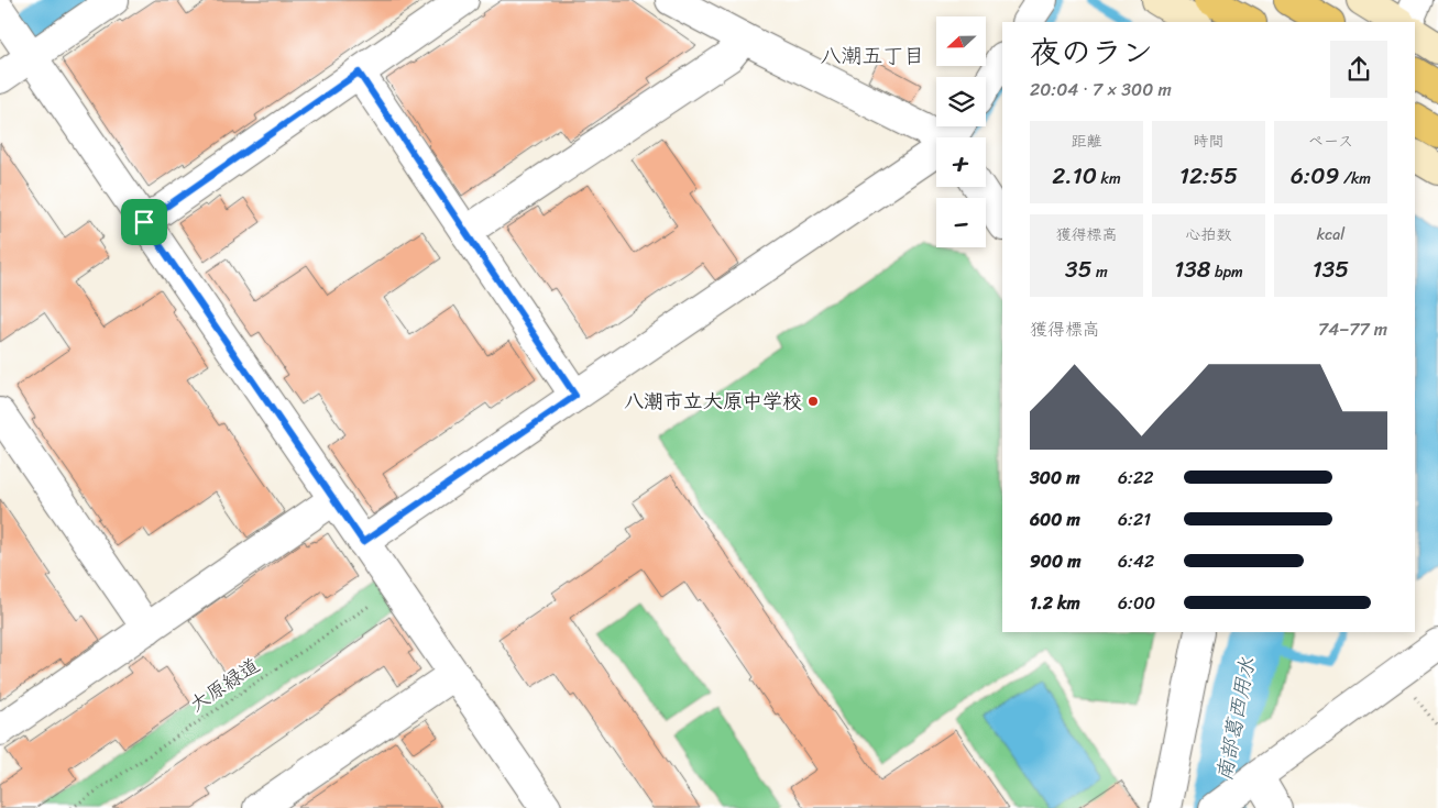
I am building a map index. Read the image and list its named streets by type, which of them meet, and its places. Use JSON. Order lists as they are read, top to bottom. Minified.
{"streets":{"path":["大原緑道"]},"districts":["八潮五丁目"],"water":["南部葛西用水"],"places":["八潮市立大原中学校"],"north":"left","page":{"map_buttons":["+","−"],"heading":["夜のラン","20:04 · 7 × 300 m"],"stats":[["距離","2.10 km"],["時間","12:55"],["ペース","6:09 /km"],["獲得標高","35 m"],["心拍数","138 bpm"],["kcal","135"]],"chart":["獲得標高","74–77 m"],"list":[{"name":"300 m","note":"6:22"},{"name":"600 m","note":"6:21"},{"name":"900 m","note":"6:42"},{"name":"1.2 km","note":"6:00"}]}}
